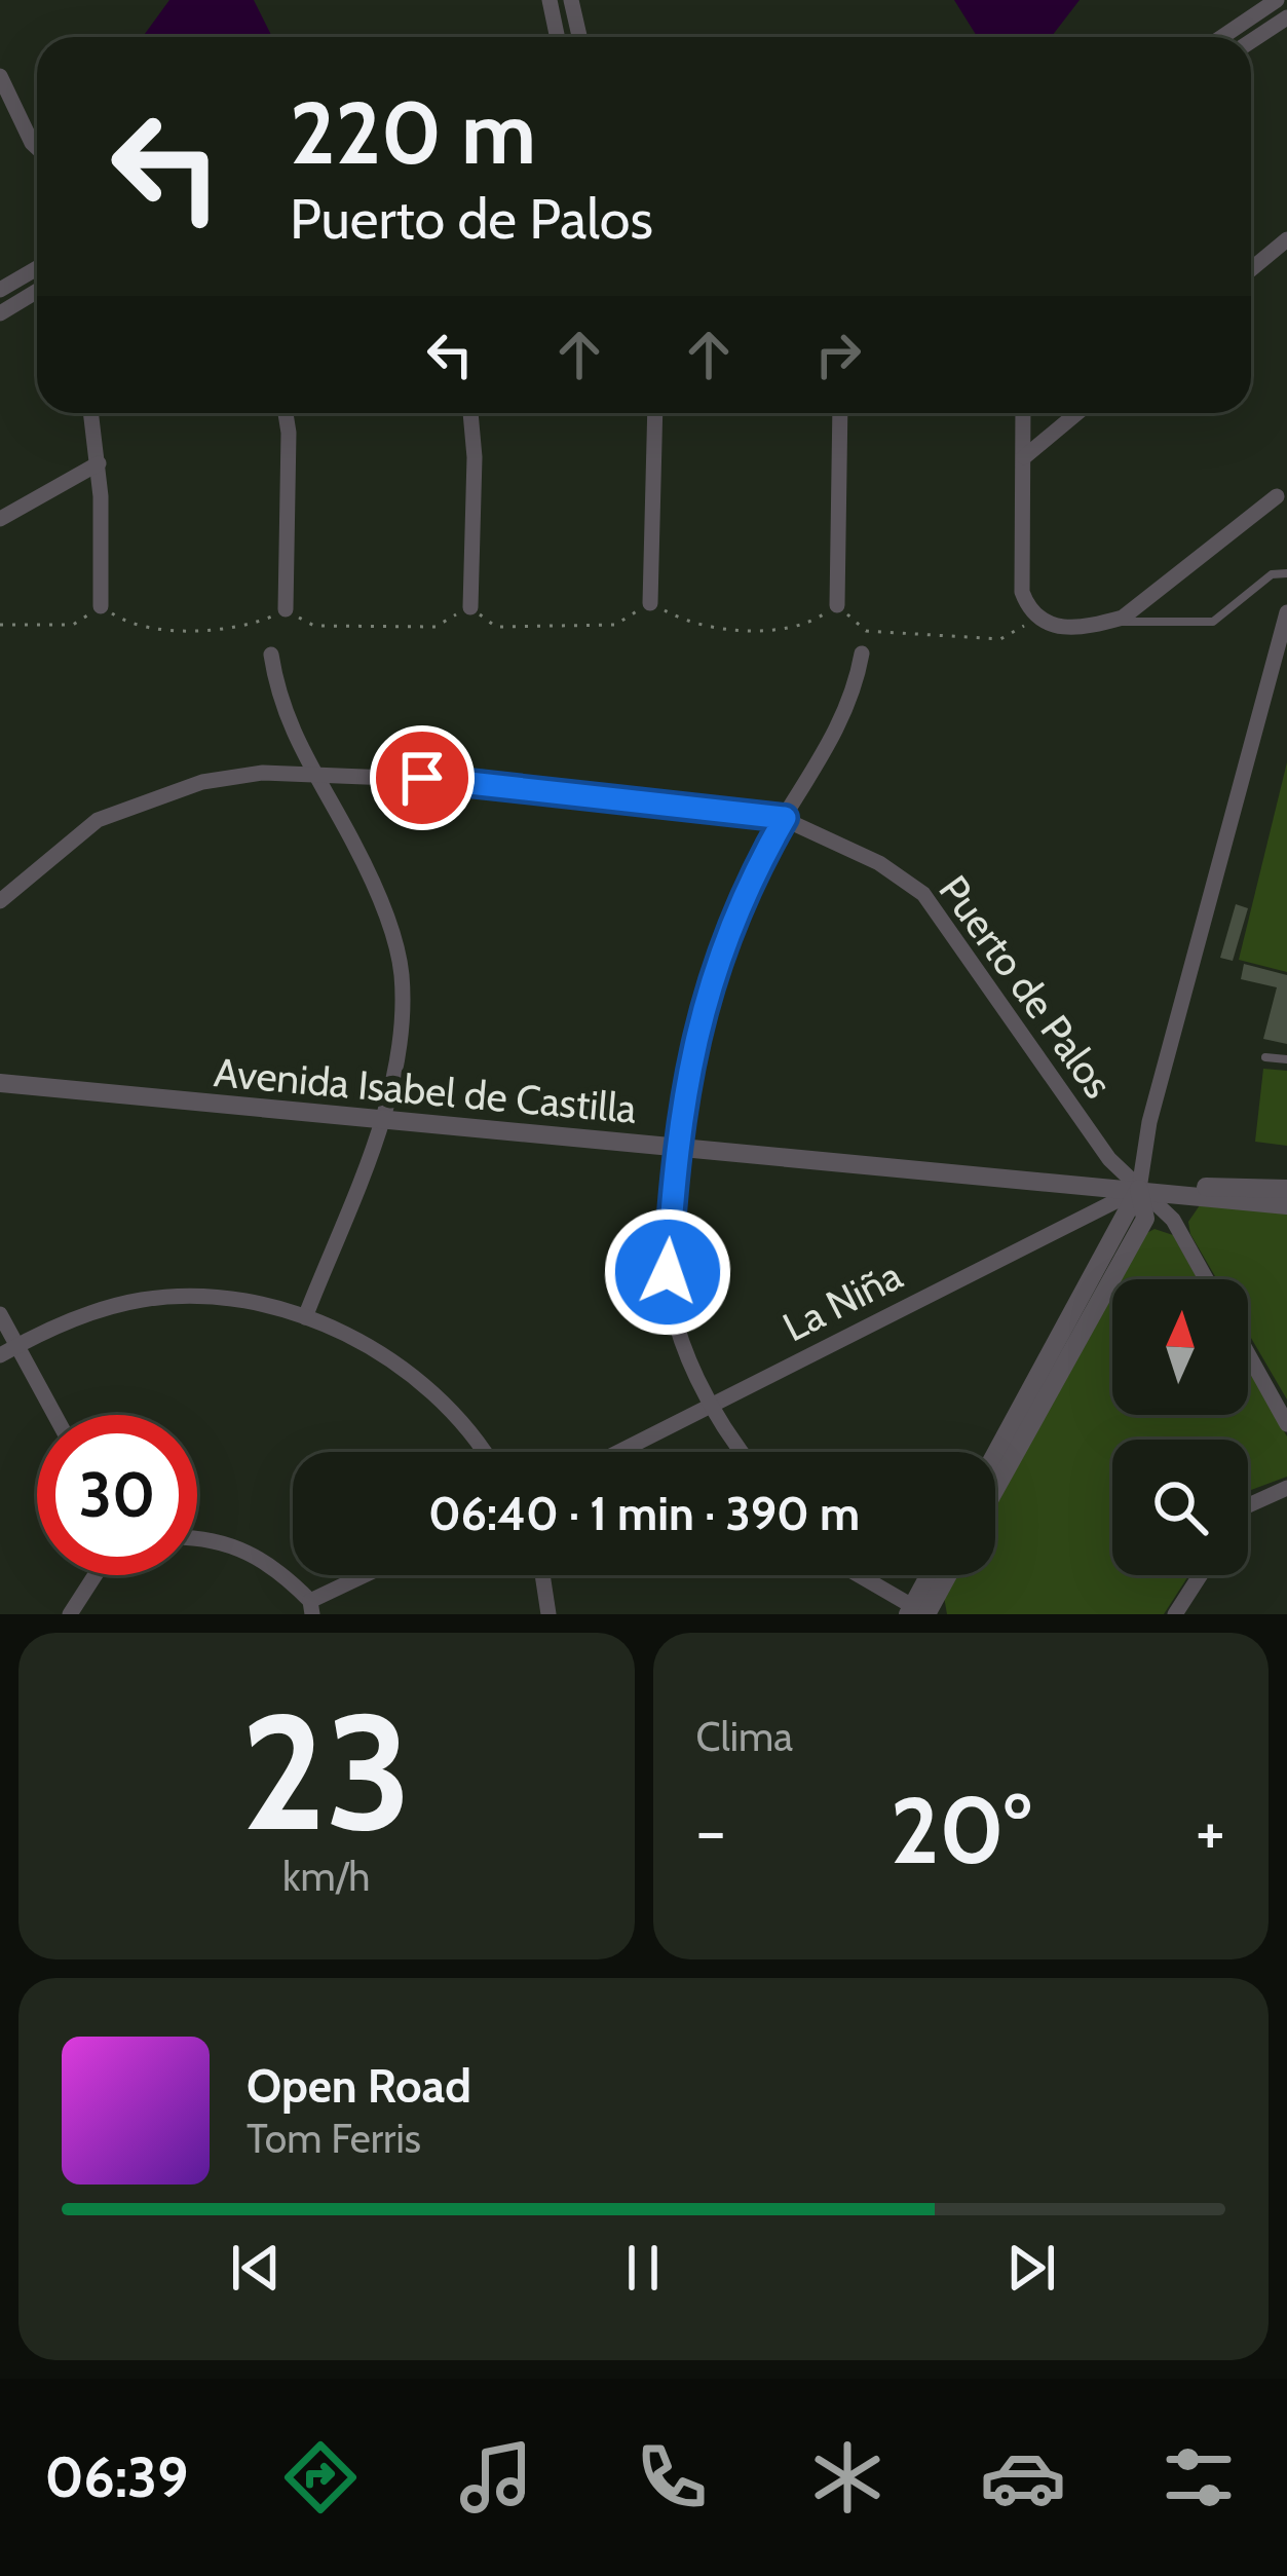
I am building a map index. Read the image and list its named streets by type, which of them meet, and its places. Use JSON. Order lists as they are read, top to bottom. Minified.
{"streets":{"street":["Puerto de Palos","Avenida Isabel de Castilla","La Niña"]},"crossings":[["Puerto de Palos","Avenida Isabel de Castilla"],["Puerto de Palos","La Niña"],["Avenida Isabel de Castilla","La Niña"]],"north":"top","page":{"turn":["220 m","Puerto de Palos"],"limit":"30","trip":"06:40 · 1 min · 390 m","tile":[["23","km/h"],"Clima"],"heat":["−","20°","+"],"song":["Open Road","Tom Ferris"],"tabs":"06:39"}}
